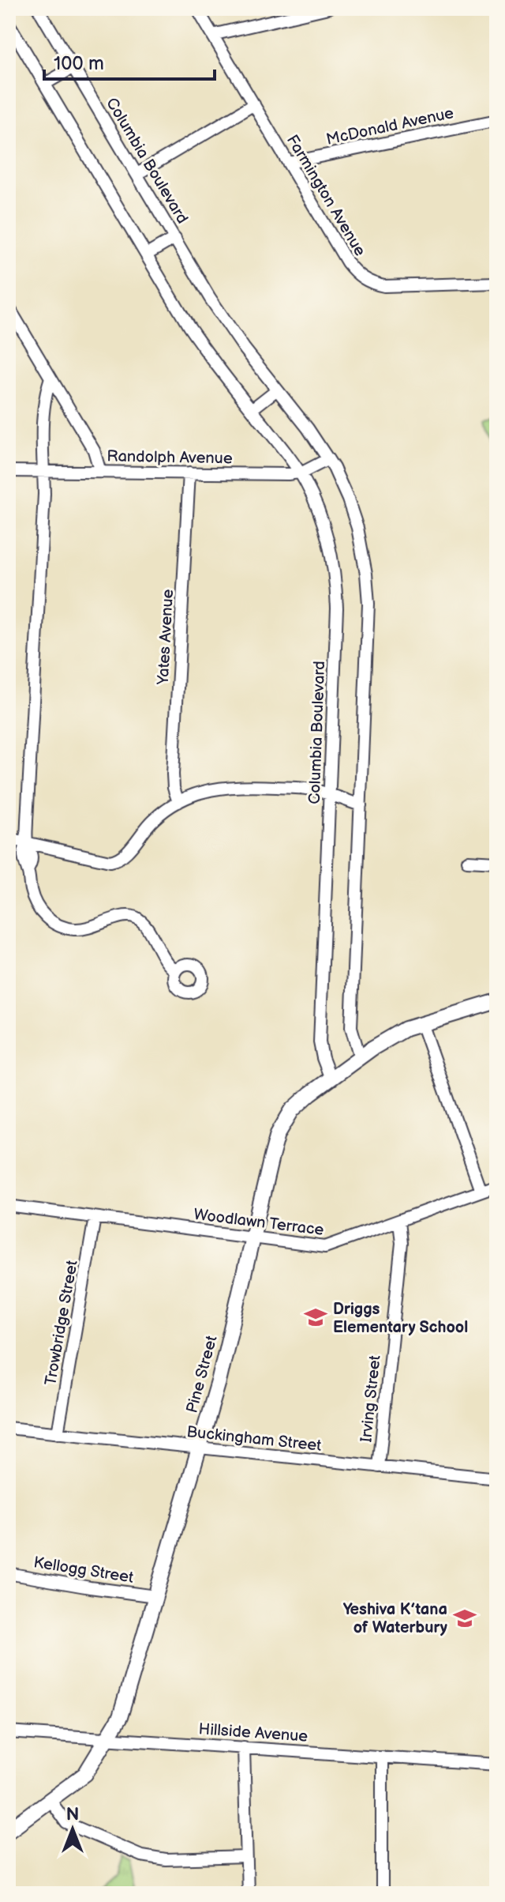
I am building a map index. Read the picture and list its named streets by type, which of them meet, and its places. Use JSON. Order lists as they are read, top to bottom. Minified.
{"streets":{"street":["McDonald Avenue","Columbia Boulevard","Farmington Avenue","Randolph Avenue","Yates Avenue","Woodlawn Terrace","Trowbridge Street","Pine Street","Irving Street","Buckingham Street","Kellogg Street","Hillside Avenue"]},"crossings":[["McDonald Avenue","Farmington Avenue"],["Columbia Boulevard","Randolph Avenue"],["Columbia Boulevard","Pine Street"],["Randolph Avenue","Yates Avenue"],["Woodlawn Terrace","Trowbridge Street"],["Woodlawn Terrace","Pine Street"],["Woodlawn Terrace","Irving Street"],["Trowbridge Street","Buckingham Street"],["Pine Street","Buckingham Street"],["Pine Street","Kellogg Street"],["Pine Street","Hillside Avenue"],["Irving Street","Buckingham Street"]],"places":{"school or university":["Driggs Elementary School","Yeshiva K’tana of Waterbury"]},"scale_bar":"100 m","north":"top"}
